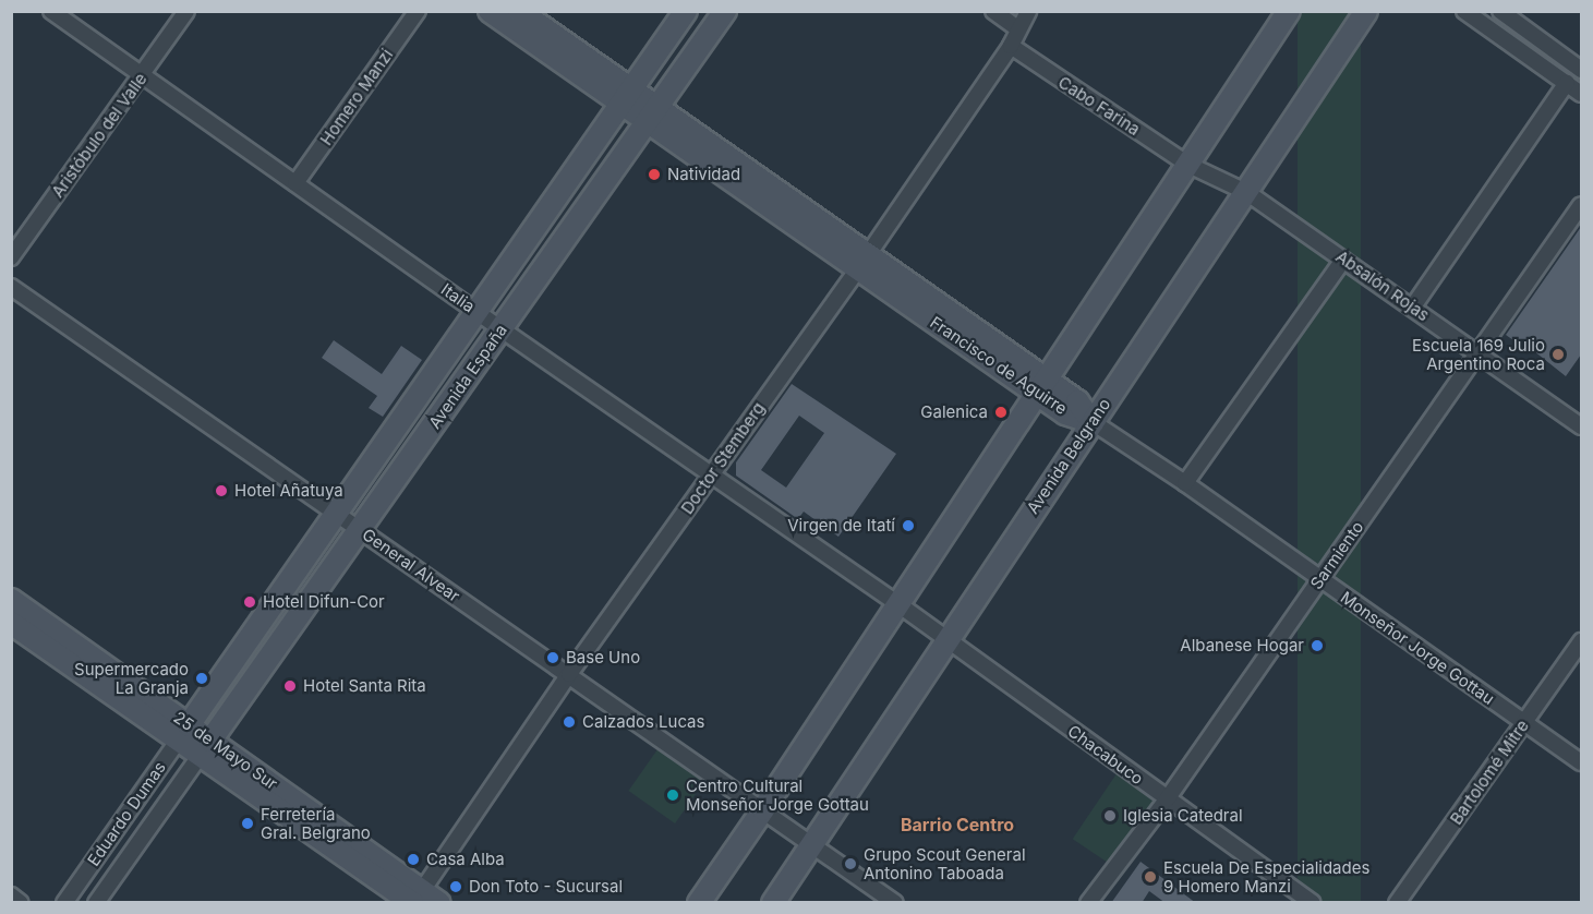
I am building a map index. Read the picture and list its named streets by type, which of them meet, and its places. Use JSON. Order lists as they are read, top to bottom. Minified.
{"streets":{"street":["Homero Manzi","Cabo Farina","Aristóbulo del Valle","Absalón Rojas","Italia","Francisco de Aguirre","Avenida España","Avenida Belgrano","Doctor Stemberg","Sarmiento","General Alvear","Monseñor Jorge Gottau","25 de Mayo Sur","Chacabuco","Bartolomé Mitre","Eduardo Dumas"]},"crossings":[["Homero Manzi","Italia"],["Cabo Farina","Absalón Rojas"],["Cabo Farina","Avenida Belgrano"],["Cabo Farina","Doctor Stemberg"],["Aristóbulo del Valle","Italia"],["Absalón Rojas","Avenida Belgrano"],["Absalón Rojas","Sarmiento"],["Italia","Avenida España"],["Italia","Doctor Stemberg"],["Italia","Chacabuco"],["Francisco de Aguirre","Avenida España"],["Francisco de Aguirre","Avenida Belgrano"],["Francisco de Aguirre","Doctor Stemberg"],["Francisco de Aguirre","Monseñor Jorge Gottau"],["Avenida España","General Alvear"],["Avenida España","25 de Mayo Sur"],["Avenida España","Eduardo Dumas"],["Avenida Belgrano","General Alvear"],["Avenida Belgrano","Monseñor Jorge Gottau"],["Avenida Belgrano","Chacabuco"],["Doctor Stemberg","General Alvear"],["Doctor Stemberg","25 de Mayo Sur"],["Sarmiento","Monseñor Jorge Gottau"],["Sarmiento","Chacabuco"],["Monseñor Jorge Gottau","Bartolomé Mitre"],["25 de Mayo Sur","Eduardo Dumas"]],"districts":["Barrio Centro"],"places":["Natividad","Escuela 169 Julio Argentino Roca","Galenica","Hotel Añatuya","Virgen de Itatí","Hotel Difun-Cor","Albanese Hogar","Base Uno","Supermercado La Granja","Hotel Santa Rita","Calzados Lucas","Centro Cultural Monseñor Jorge Gottau","Iglesia Catedral","Ferretería Gral. Belgrano","Casa Alba","Grupo Scout General Antonino Taboada","Escuela De Especialidades 9 Homero Manzi","Don Toto - Sucursal"]}
